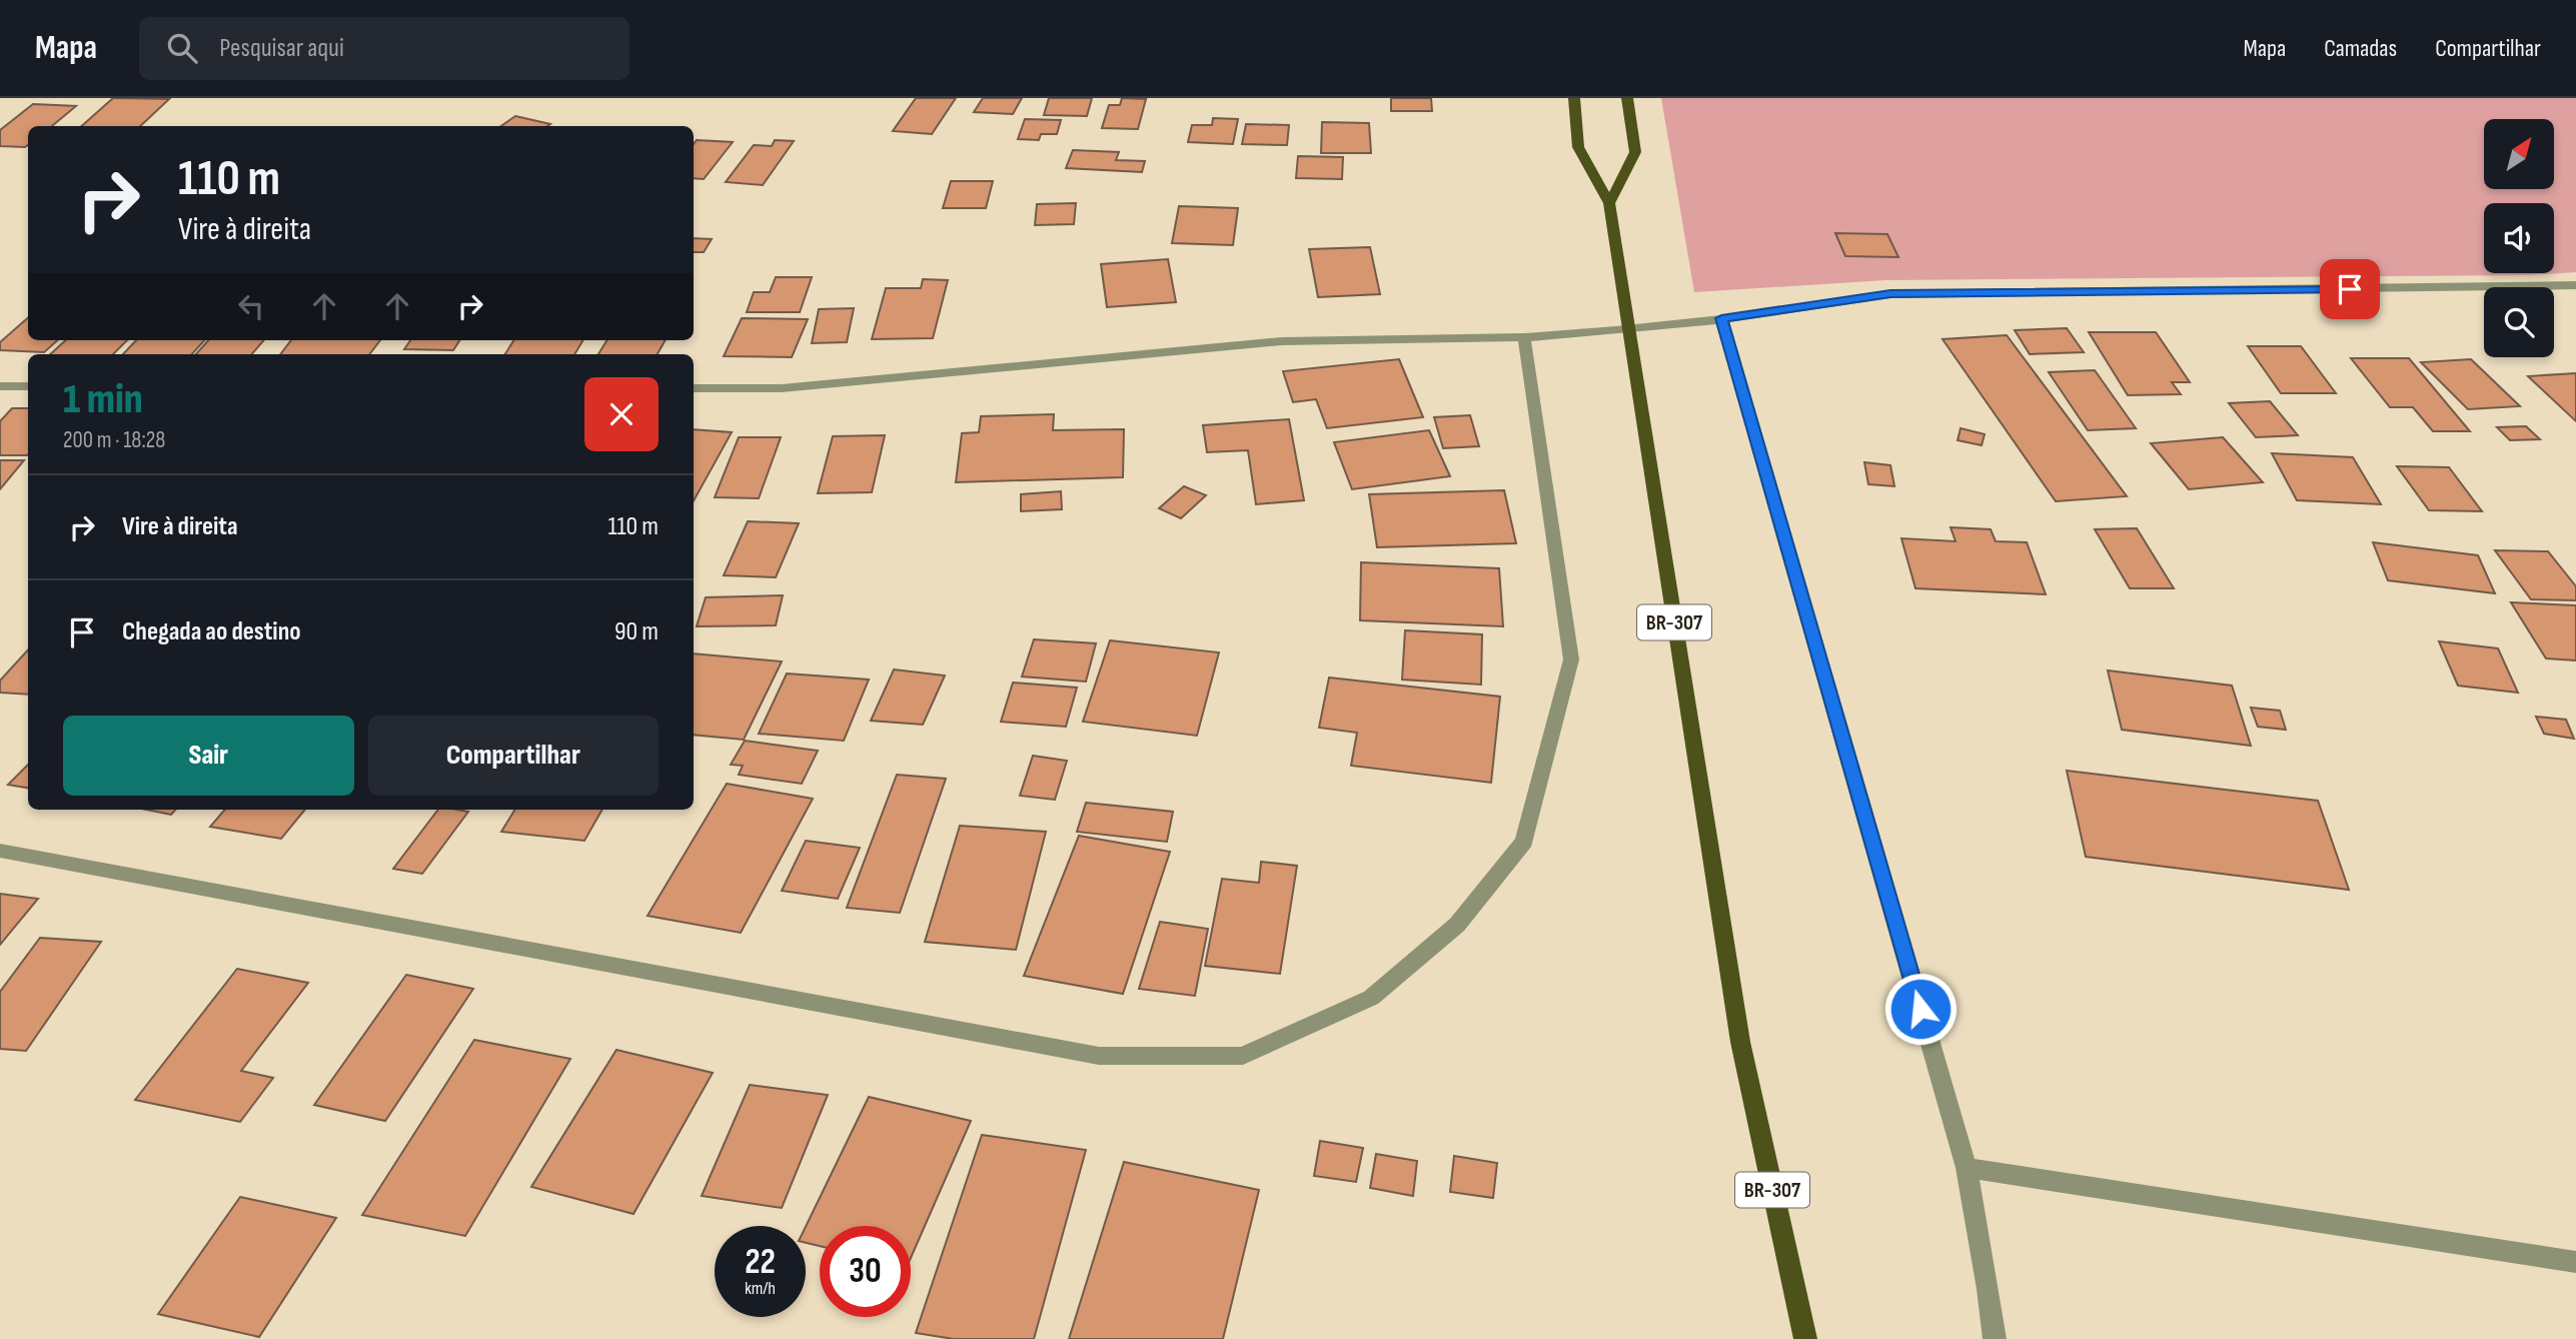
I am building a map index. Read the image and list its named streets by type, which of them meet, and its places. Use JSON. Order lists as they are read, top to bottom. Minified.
{"streets":{"main road":["BR-307"]},"north":"top right","page":{"header":"Mapa","search":"Pesquisar aqui","nav":["Mapa","Camadas","Compartilhar"],"turn":["110 m","Vire à direita"],"heading":["1 min","200 m · 18:28"],"list":[{"name":"Vire à direita","value":"110 m"},{"name":"Chegada ao destino","value":"90 m"}],"buttons":["Sair","Compartilhar"],"speed":"22 km/h","limit":"30"}}
